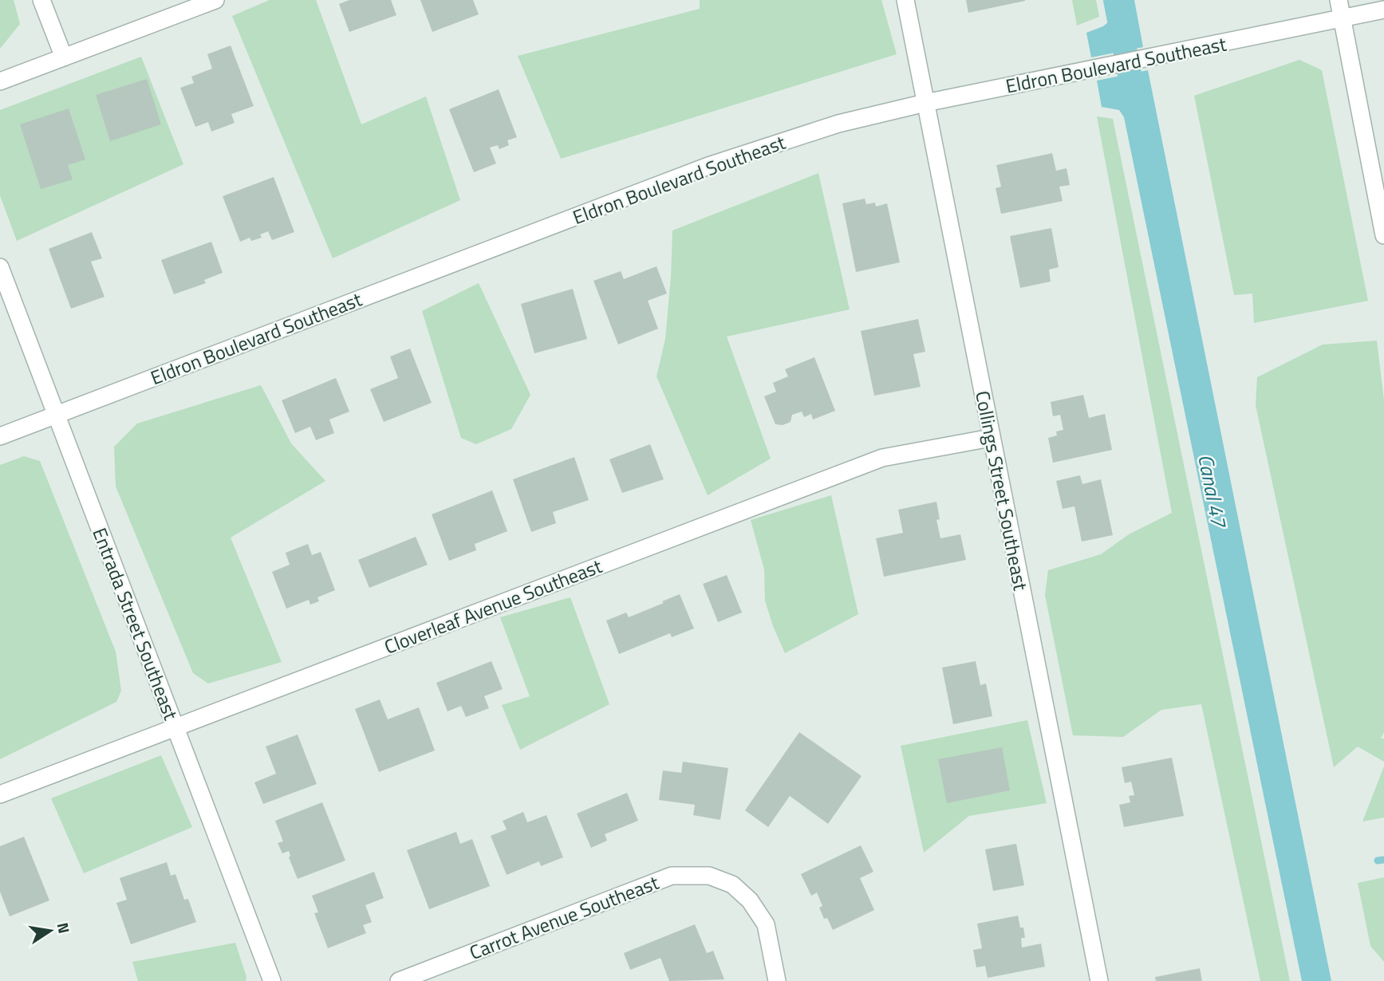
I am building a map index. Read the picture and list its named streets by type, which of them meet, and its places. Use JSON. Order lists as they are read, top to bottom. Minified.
{"streets":{"street":["Eldron Boulevard Southeast","Collings Street Southeast","Cloverleaf Avenue Southeast","Entrada Street Southeast","Carrot Avenue Southeast"]},"crossings":[["Eldron Boulevard Southeast","Collings Street Southeast"],["Eldron Boulevard Southeast","Entrada Street Southeast"],["Collings Street Southeast","Cloverleaf Avenue Southeast"],["Cloverleaf Avenue Southeast","Entrada Street Southeast"]],"water":["Canal 47"],"north":"right"}
